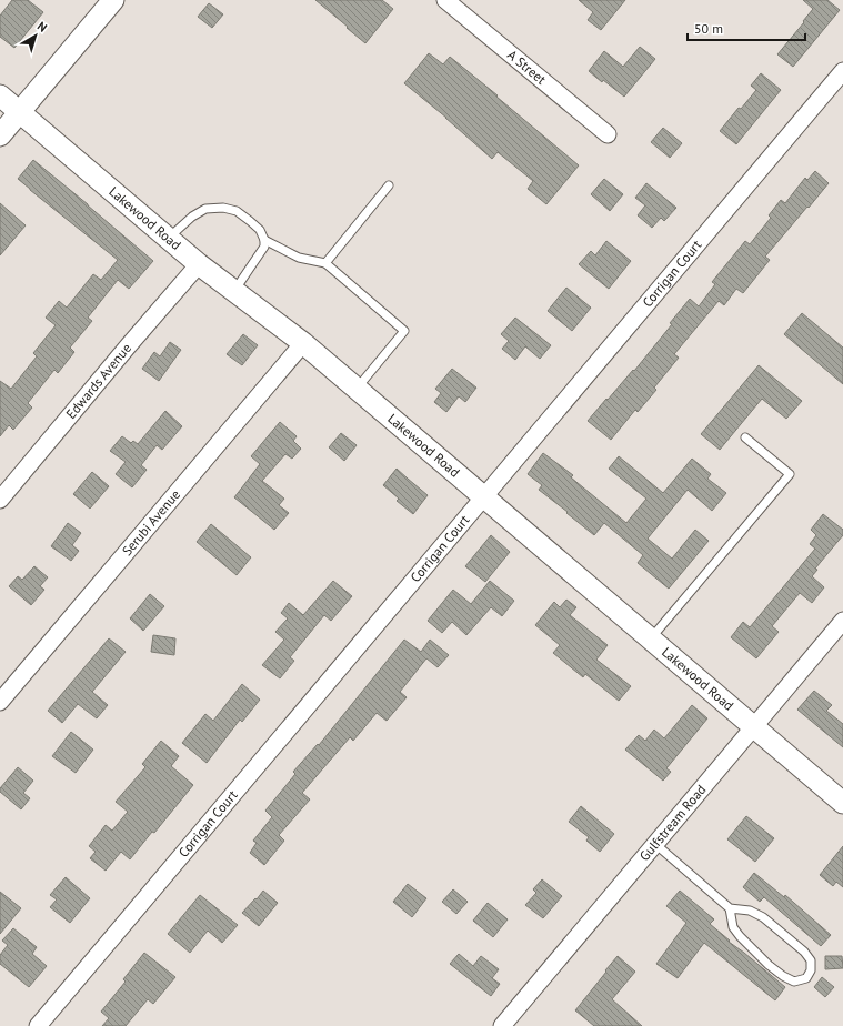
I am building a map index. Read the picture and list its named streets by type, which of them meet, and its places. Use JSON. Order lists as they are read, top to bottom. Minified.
{"streets":{"street":["A Street","Lakewood Road","Corrigan Court","Edwards Avenue","Serubi Avenue","Gulfstream Road"]},"crossings":[["Lakewood Road","Corrigan Court"],["Lakewood Road","Edwards Avenue"],["Lakewood Road","Serubi Avenue"],["Lakewood Road","Gulfstream Road"]],"scale_bar":"50 m","north":"top right"}
